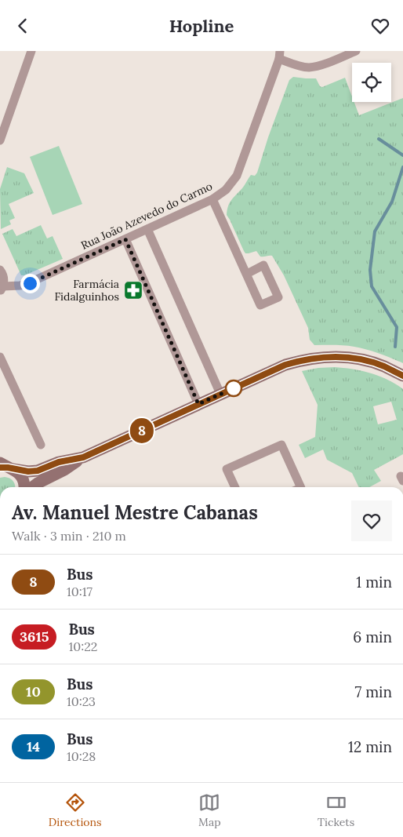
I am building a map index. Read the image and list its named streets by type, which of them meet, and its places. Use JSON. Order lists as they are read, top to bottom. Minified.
{"streets":{"street":["Rua João Azevedo do Carmo"]},"places":{"pharmacy":["Farmácia Fidalguinhos"]},"lines":["bus line 8"],"page":{"header":"Hopline","on_map":"8","heading":["Av. Manuel Mestre Cabanas","Walk · 3 min · 210 m"],"list":[{"mark":"8","name":"Bus","note":"10:17","value":"1 min"},{"mark":"3615","name":"Bus","note":"10:22","value":"6 min"},{"mark":"10","name":"Bus","note":"10:23","value":"7 min"},{"mark":"14","name":"Bus","note":"10:28","value":"12 min"}],"tabs":["Directions","Map","Tickets"]}}
